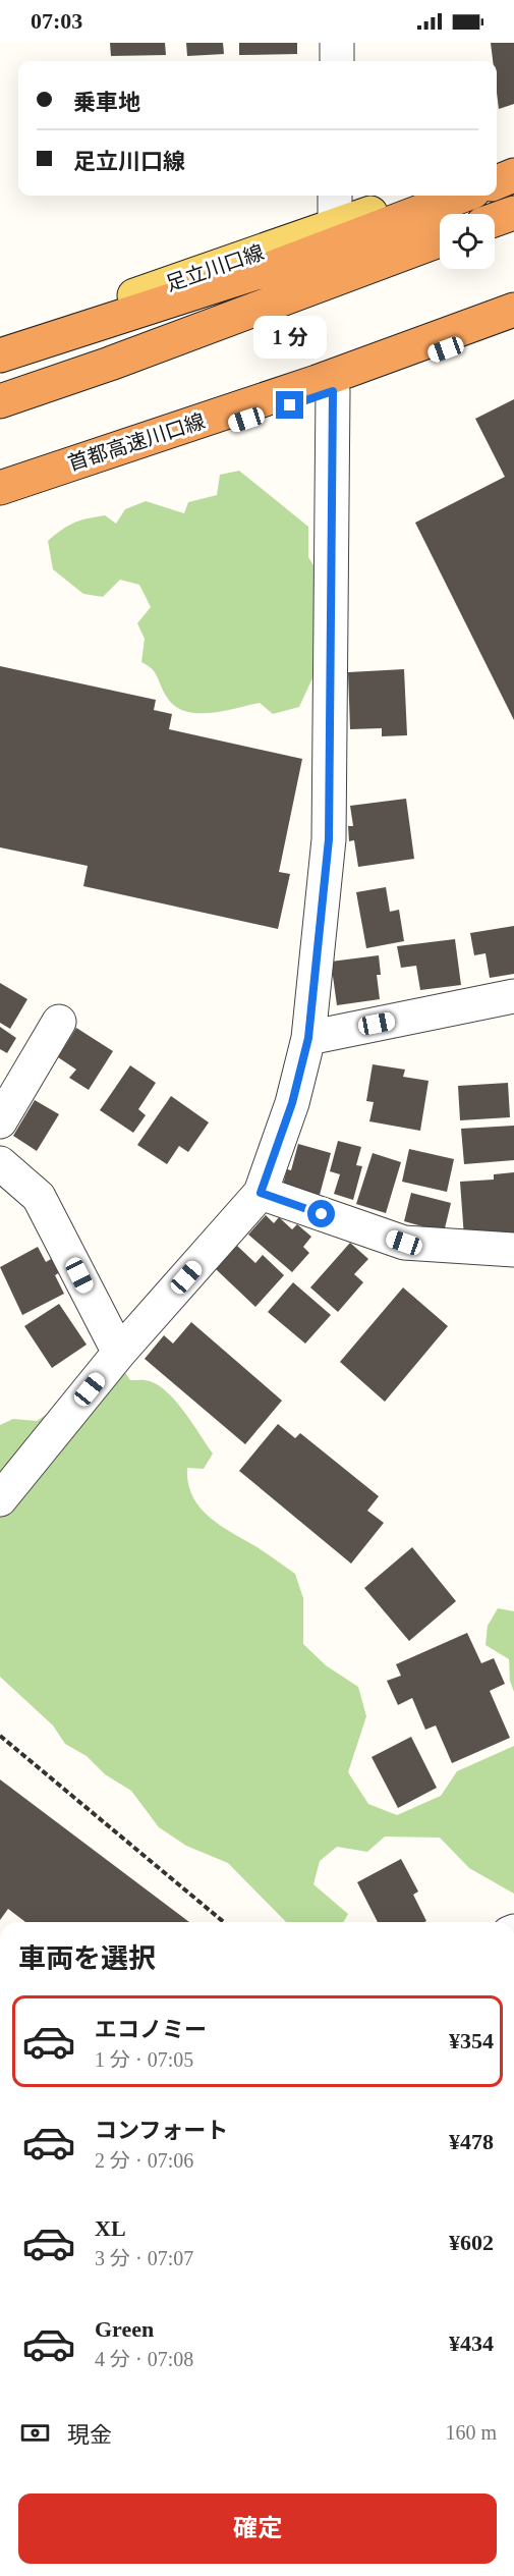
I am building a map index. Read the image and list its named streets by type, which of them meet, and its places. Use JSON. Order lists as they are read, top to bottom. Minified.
{"streets":{"highway":["首都高速川口線"],"main road":["足立川口線"]},"page":{"status":"07:03","banner":["乗車地","足立川口線"],"bubble":"1 分","heading":"車両を選択","list":[{"name":"エコノミー","note":"1 分 · 07:05","value":"¥354"},{"name":"コンフォート","note":"2 分 · 07:06","value":"¥478"},{"name":"XL","note":"3 分 · 07:07","value":"¥602"},{"name":"Green","note":"4 分 · 07:08","value":"¥434"}],"pay":["現金","160 m"],"buttons":"確定"}}
